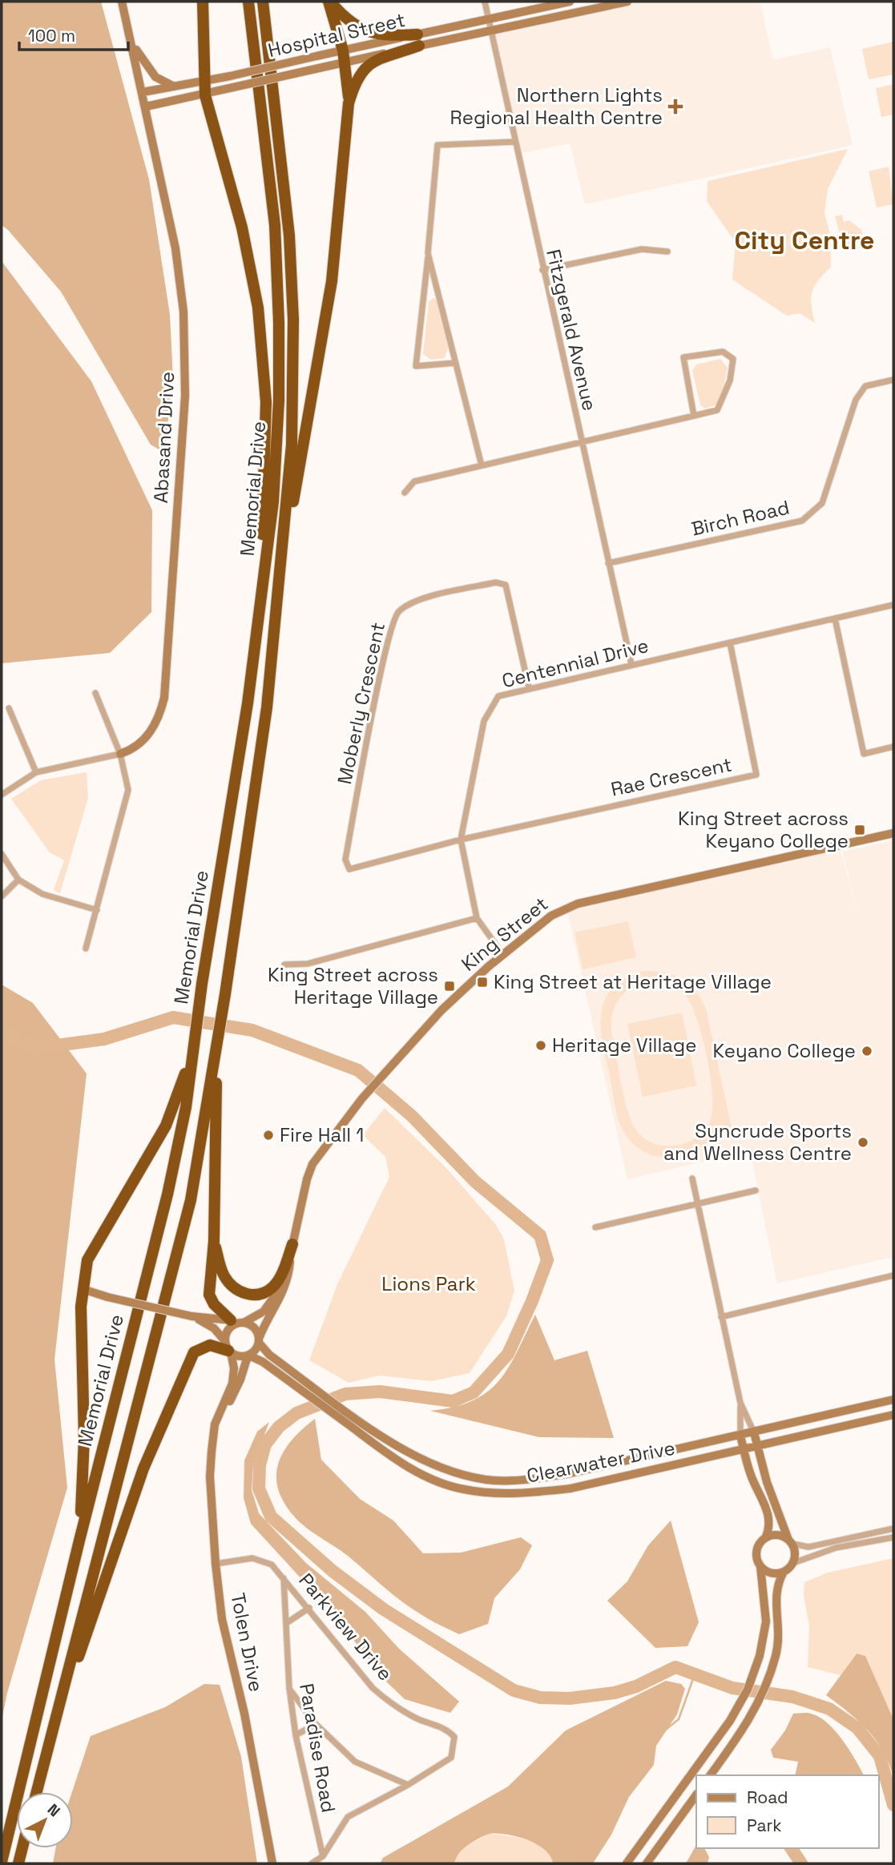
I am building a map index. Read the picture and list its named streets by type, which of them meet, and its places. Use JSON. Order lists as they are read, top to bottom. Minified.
{"streets":{"highway":["Memorial Drive"],"main road":["Hospital Street","Abasand Drive","King Street","Clearwater Drive","Tolen Drive"],"street":["Fitzgerald Avenue","Birch Road","Centennial Drive","Moberly Crescent","Rae Crescent","Parkview Drive","Paradise Road"]},"crossings":[["Hospital Street","Fitzgerald Avenue"],["Hospital Street","Abasand Drive"],["Fitzgerald Avenue","Birch Road"],["Fitzgerald Avenue","Centennial Drive"],["Centennial Drive","Moberly Crescent"],["Centennial Drive","Rae Crescent"],["Centennial Drive","King Street"],["Moberly Crescent","Rae Crescent"],["King Street","Clearwater Drive"],["King Street","Tolen Drive"],["Clearwater Drive","Tolen Drive"],["Parkview Drive","Tolen Drive"],["Parkview Drive","Paradise Road"]],"districts":["City Centre"],"parks":["Lions Park"],"places":{"health":["Northern Lights Regional Health Centre"],"transit":["King Street across Keyano College","King Street at Heritage Village","King Street across Heritage Village"],"other":["Heritage Village","Keyano College","Fire Hall 1","Syncrude Sports and Wellness Centre"]},"legend":["Road","Park"],"scale_bar":"100 m","north":"top right"}
